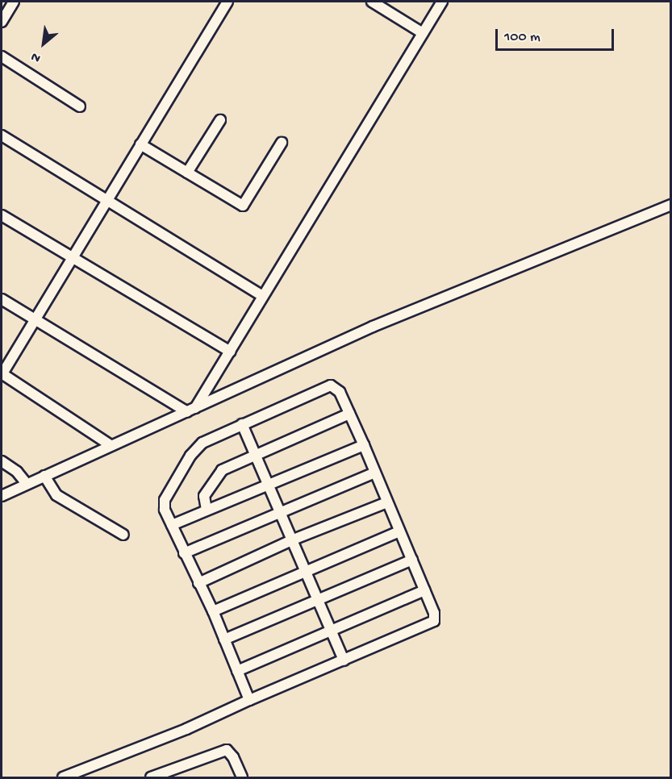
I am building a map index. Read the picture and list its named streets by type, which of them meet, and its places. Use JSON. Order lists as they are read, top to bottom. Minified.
{"scale_bar":"100 m","north":"bottom left"}
